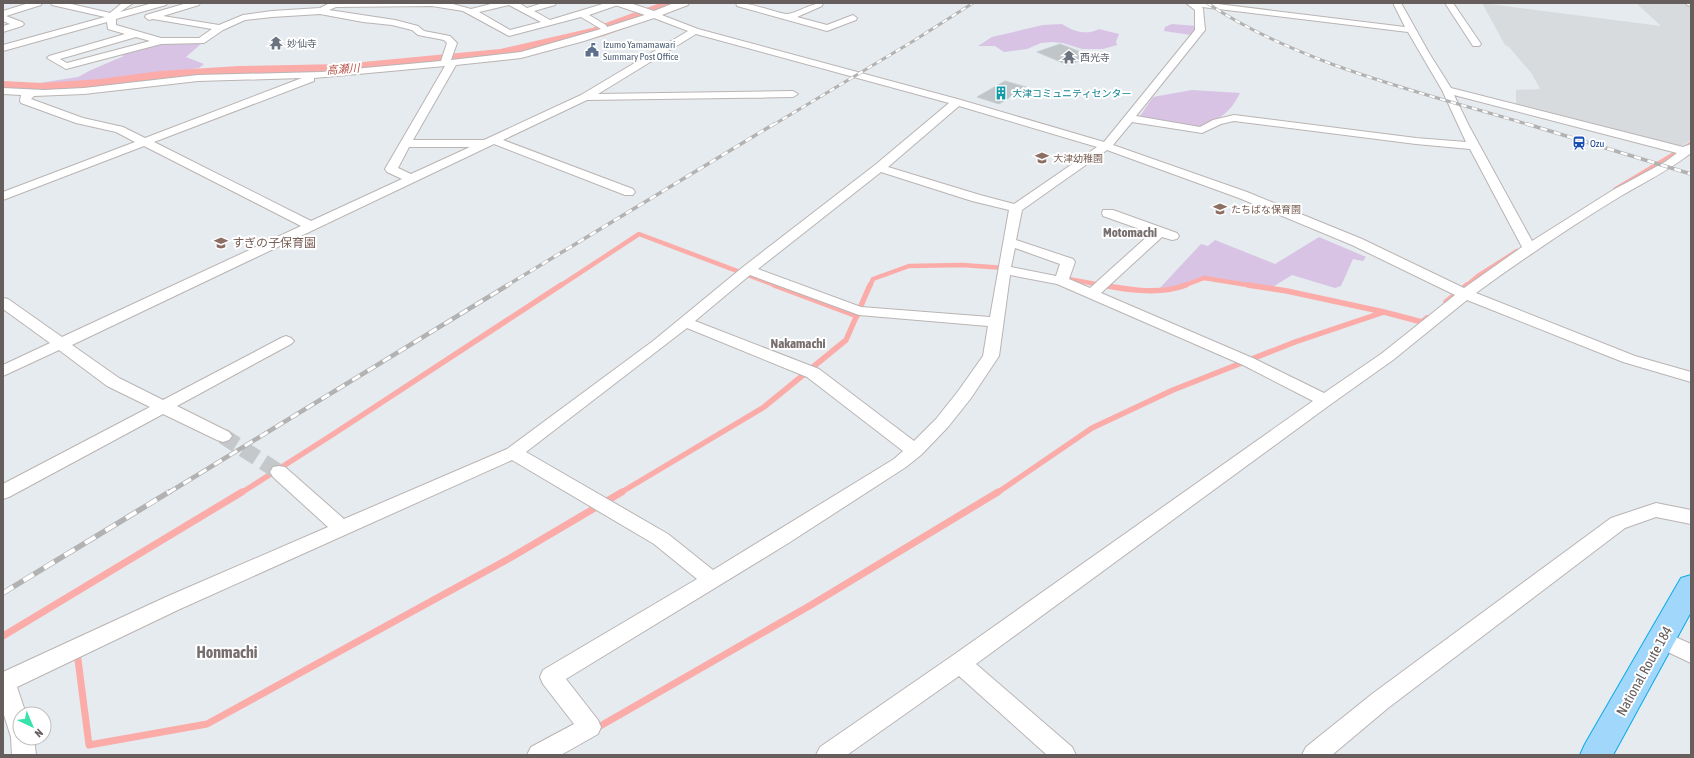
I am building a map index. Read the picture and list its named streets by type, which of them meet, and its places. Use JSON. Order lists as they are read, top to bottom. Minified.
{"streets":{"highway":["National Route 184"]},"districts":["Motomachi","Nakamachi","Honmachi"],"water":["高瀬川"],"places":{"temple":["妙仙寺","西光寺"],"public building":["Izumo Yamamawari Summary Post Office"],"building":["大津コミュニティセンター"],"station":["Ozu"],"school or university":["大津幼稚園","たちばな保育園","すぎの子保育園"]},"north":"bottom right"}
